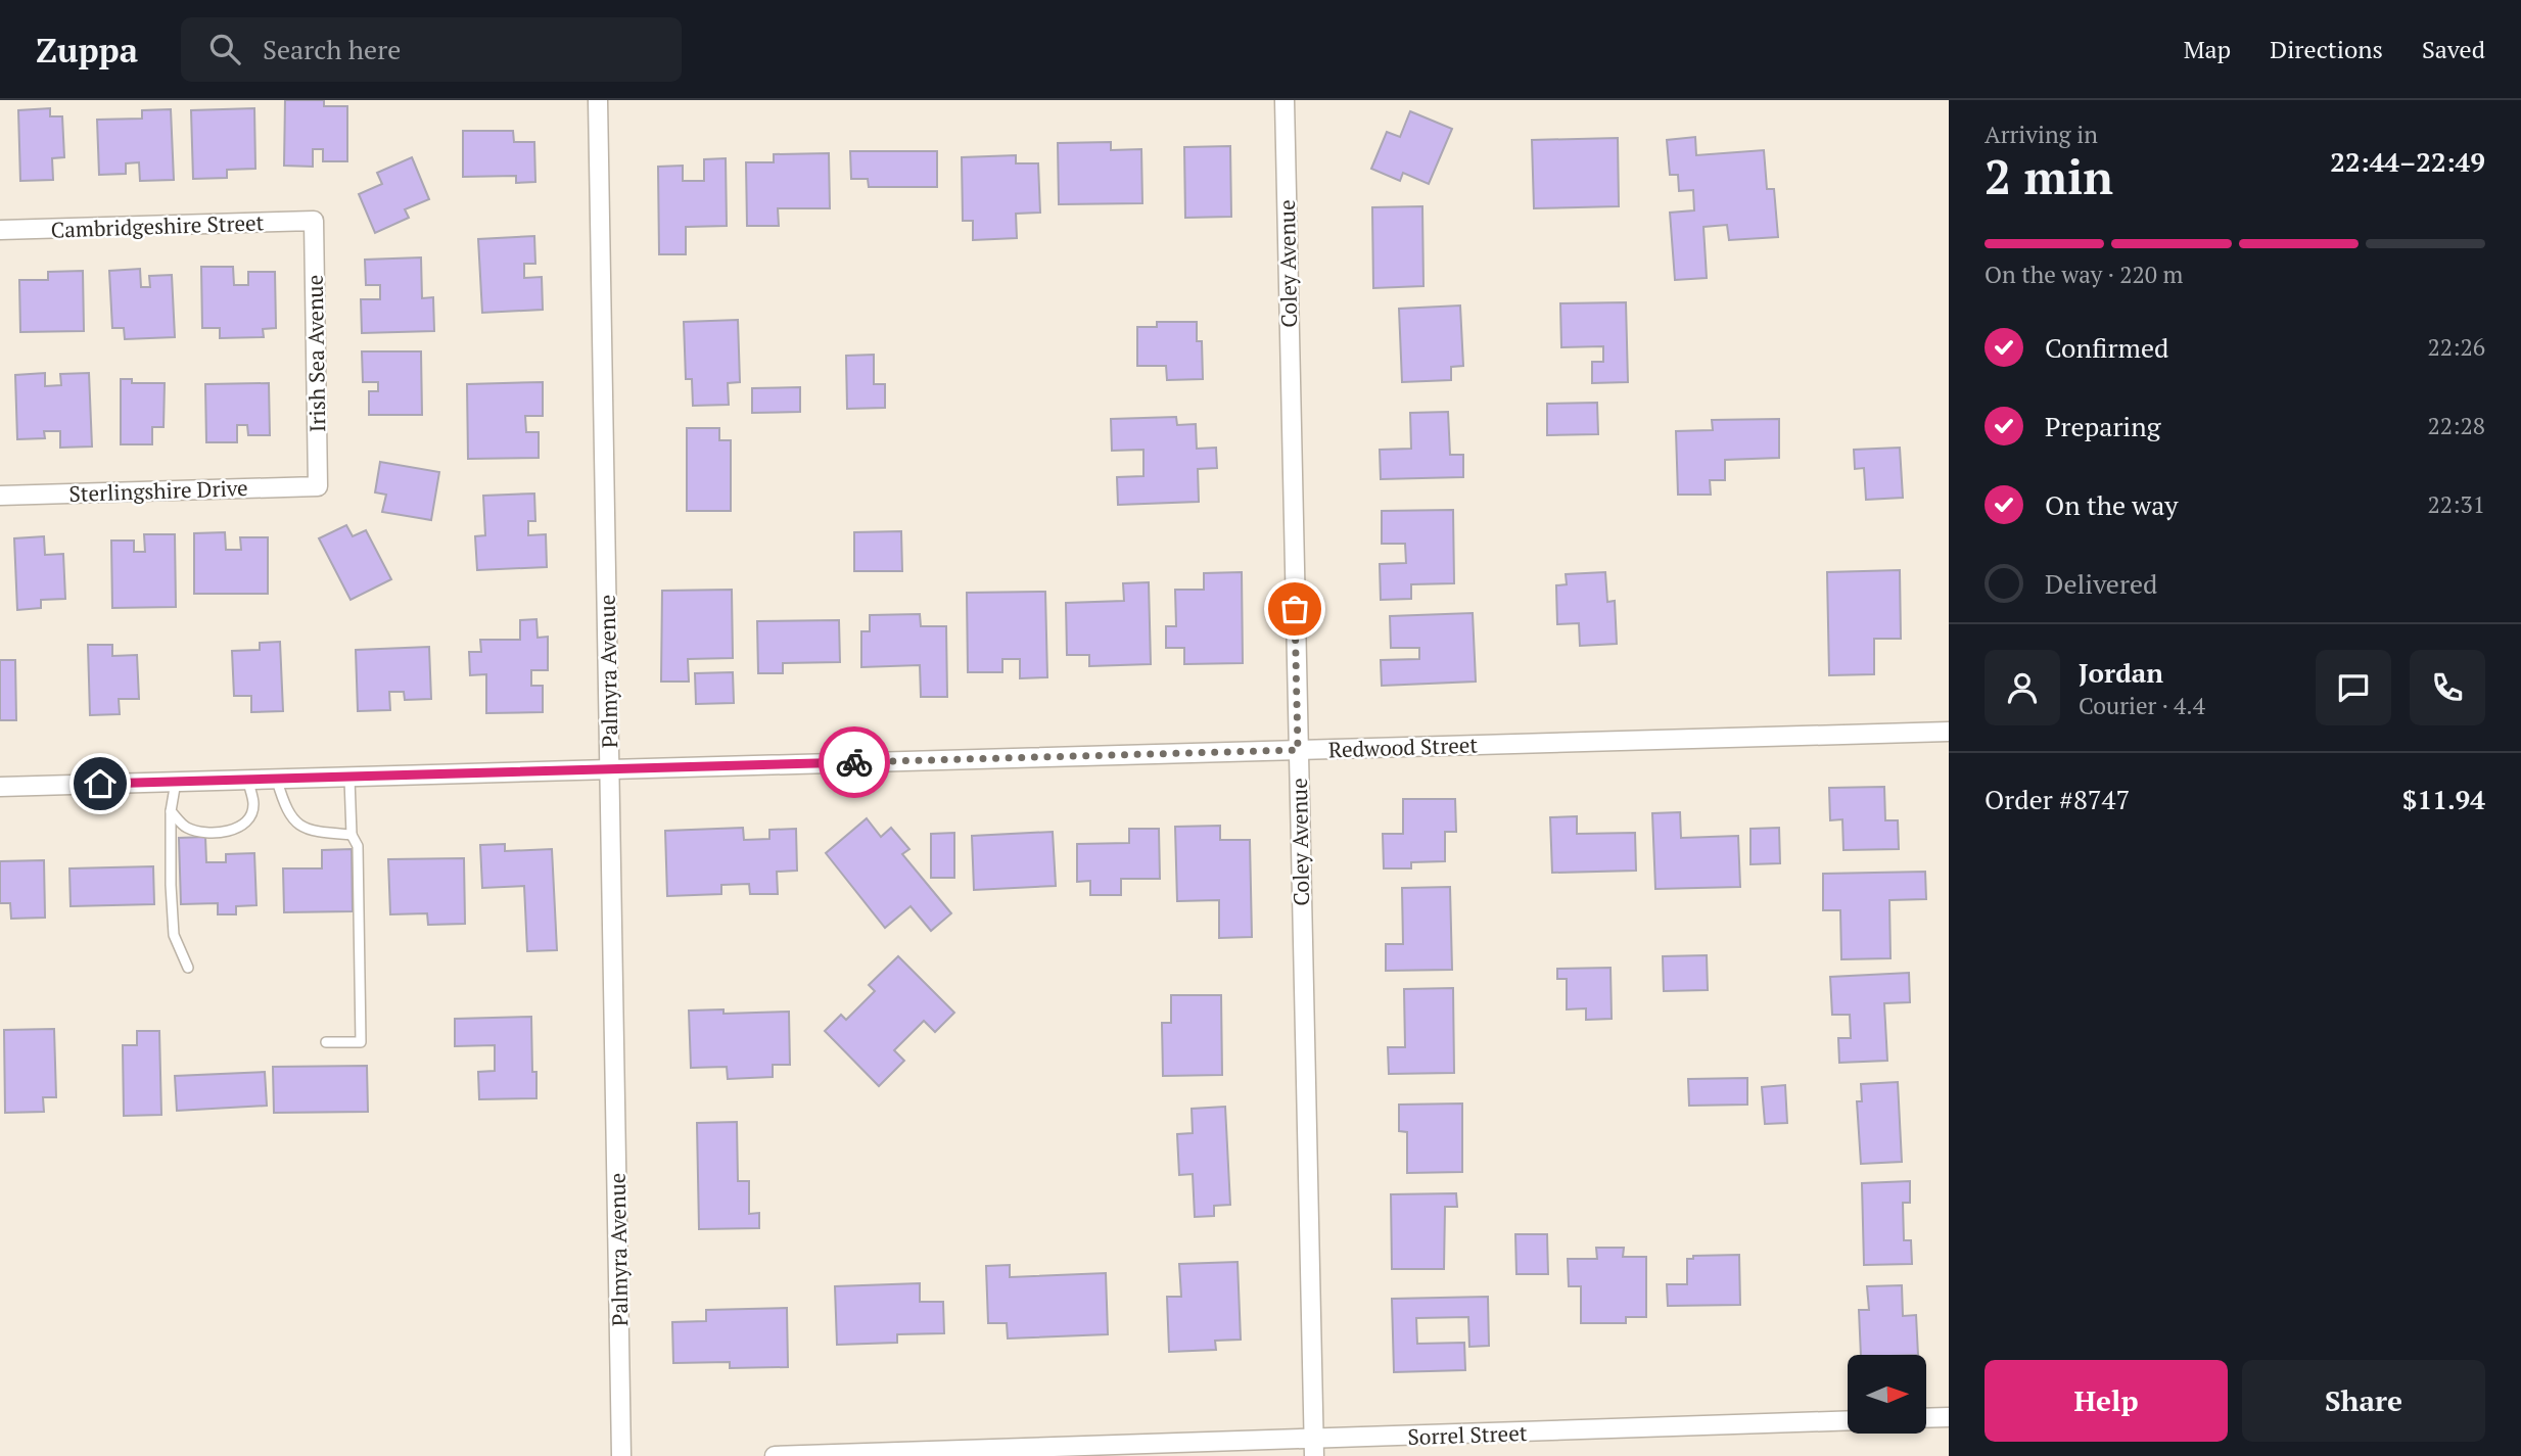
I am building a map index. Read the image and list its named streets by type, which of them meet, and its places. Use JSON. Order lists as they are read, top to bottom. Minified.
{"streets":{"street":["Cambridgeshire Street","Coley Avenue","Irish Sea Avenue","Sterlingshire Drive","Palmyra Avenue","Redwood Street","Sorrel Street"]},"crossings":[["Cambridgeshire Street","Irish Sea Avenue"],["Coley Avenue","Redwood Street"],["Coley Avenue","Sorrel Street"],["Irish Sea Avenue","Sterlingshire Drive"],["Palmyra Avenue","Redwood Street"]],"north":"right","page":{"header":"Zuppa","search":"Search here","nav":["Map","Directions","Saved"],"heading":["2 min","Arriving in","22:44–22:49"],"panel":["Jordan","Courier · 4.4","Order #8747","$11.94"],"bar":"On the way · 220 m","list":[["Confirmed","22:26"],["Preparing","22:28"],["On the way","22:31"],"Delivered"],"buttons":["Help","Share"]}}
